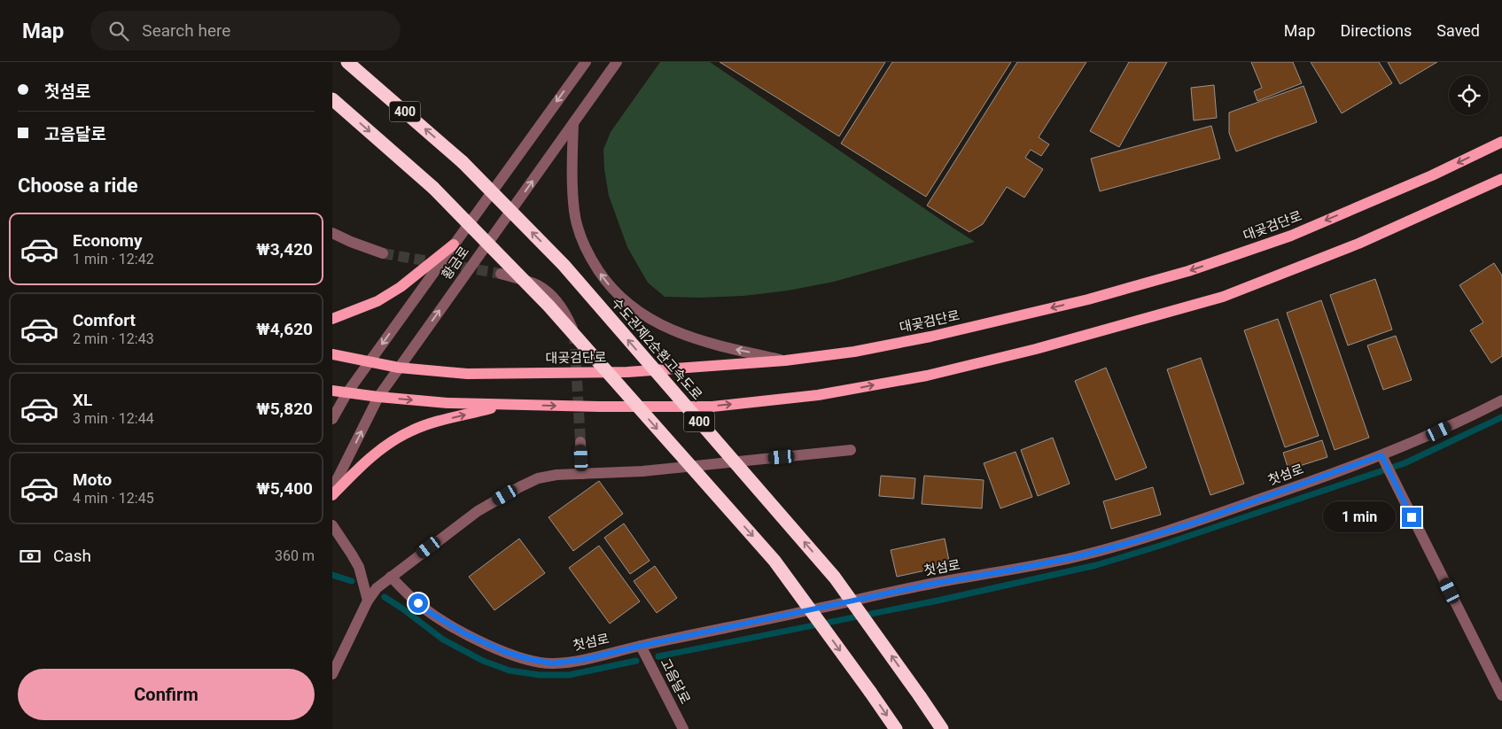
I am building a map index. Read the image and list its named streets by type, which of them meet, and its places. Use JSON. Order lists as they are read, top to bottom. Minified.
{"streets":{"highway":["400","수도권제2순환고속도로"],"main road":["대곶검단로"],"street":["황금로","첫섬로","고음달로"]},"crossings":[["대곶검단로","황금로"],["첫섬로","고음달로"]],"page":{"header":"Map","search":"Search here","nav":["Map","Directions","Saved"],"banner":["첫섬로","고음달로"],"heading":"Choose a ride","list":[{"name":"Economy","note":"1 min · 12:42","value":"₩3,420"},{"name":"Comfort","note":"2 min · 12:43","value":"₩4,620"},{"name":"XL","note":"3 min · 12:44","value":"₩5,820"},{"name":"Moto","note":"4 min · 12:45","value":"₩5,400"}],"bubble":"1 min","pay":["Cash","360 m"],"buttons":"Confirm"}}
